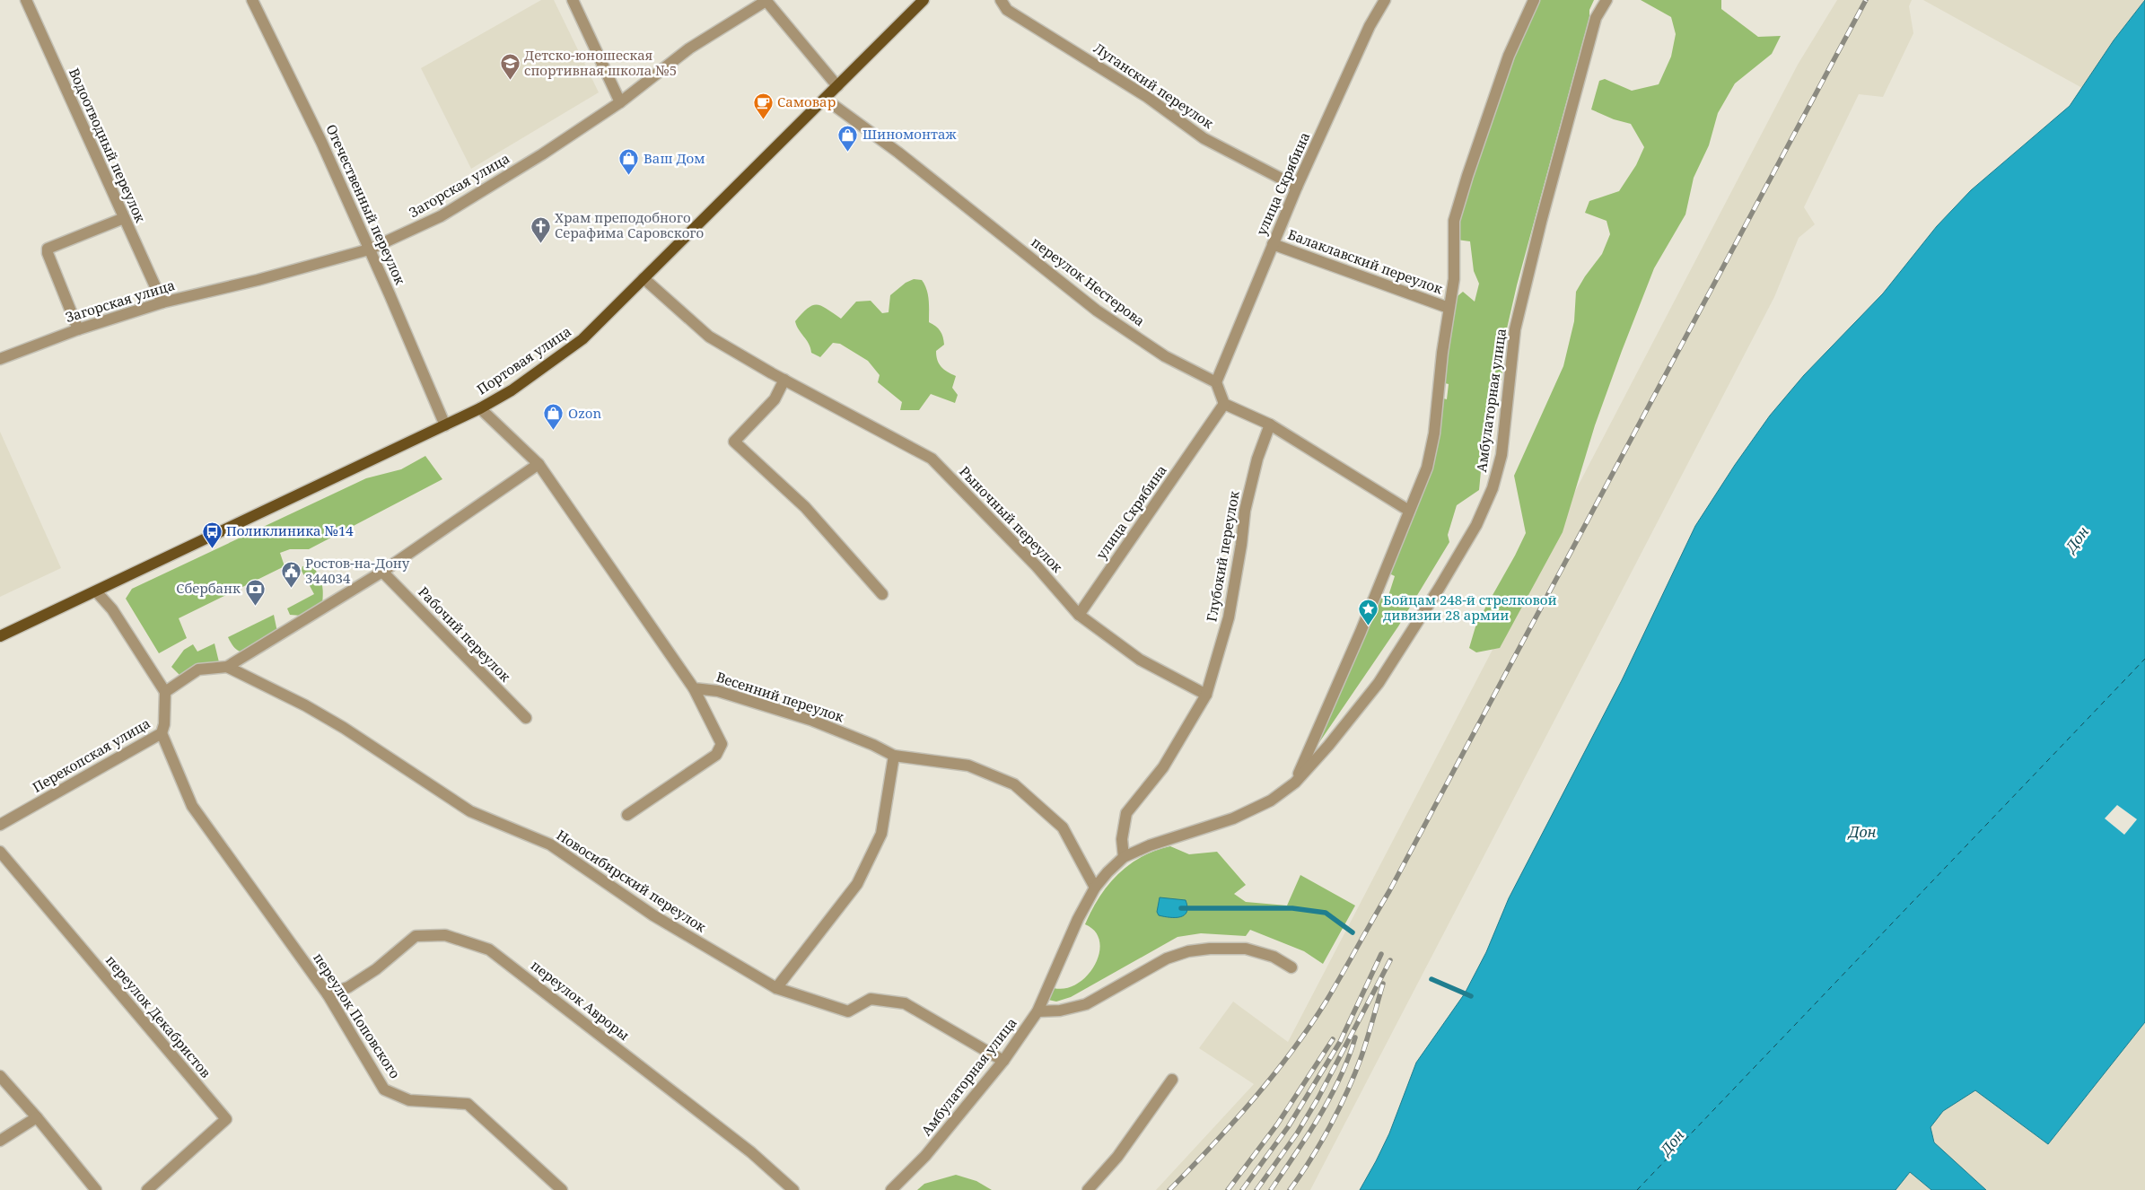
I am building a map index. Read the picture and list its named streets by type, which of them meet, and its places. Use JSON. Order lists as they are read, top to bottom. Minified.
{"streets":{"main road":["Портовая улица"],"street":["Луганский переулок","Водоотводный переулок","улица Скрябина","Загорская улица","Отечественный переулок","Балаклавский переулок","переулок Нестерова","Амбулаторная улица","Рыночный переулок","Глубокий переулок","Рабочий переулок","Весенний переулок","Перекопская улица","Новосибирский переулок","переулок Авроры","переулок Поповского","переулок Декабристов"]},"crossings":[["Луганский переулок","улица Скрябина"],["Водоотводный переулок","Загорская улица"],["улица Скрябина","Балаклавский переулок"],["улица Скрябина","переулок Нестерова"],["улица Скрябина","Рыночный переулок"],["Загорская улица","Отечественный переулок"],["Отечественный переулок","Портовая улица"],["Балаклавский переулок","Амбулаторная улица"],["переулок Нестерова","Портовая улица"],["Портовая улица","Рыночный переулок"],["Амбулаторная улица","Глубокий переулок"],["Амбулаторная улица","Весенний переулок"],["Амбулаторная улица","Новосибирский переулок"],["Рыночный переулок","Глубокий переулок"],["Перекопская улица","переулок Поповского"],["переулок Авроры","переулок Поповского"]],"water":["Дон"],"places":{"school or university":["Детско-юношеская спортивная школа №5"],"cafe":["Самовар"],"shop":["Шиномонтаж","Ваш Дом","Ozon"],"church":["Храм преподобного Серафима Саровского"],"bus stop":["Поликлиника №14"],"public building":["Ростов-на-Дону 344034"],"bank":["Сбербанк"],"place":["Бойцам 248-й стрелковой дивизии 28 армии"]}}
